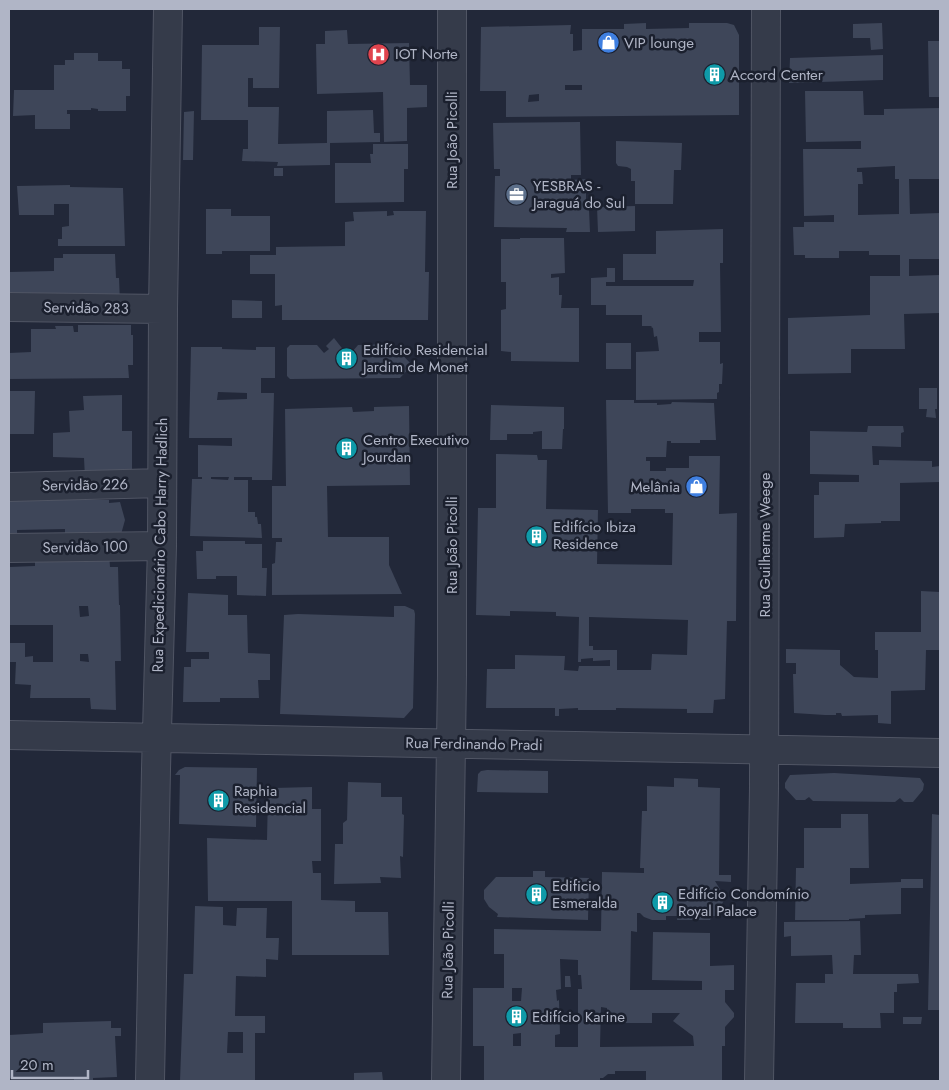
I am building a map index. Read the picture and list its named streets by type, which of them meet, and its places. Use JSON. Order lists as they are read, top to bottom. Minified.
{"streets":{"street":["Rua João Picolli","Servidão 283","Servidão 226","Rua Expedicionário Cabo Harry Hadlich","Rua Guilherme Weege","Servidão 100","Rua Ferdinando Pradi"]},"crossings":[["Rua João Picolli","Rua Ferdinando Pradi"],["Servidão 283","Rua Expedicionário Cabo Harry Hadlich"],["Servidão 226","Rua Expedicionário Cabo Harry Hadlich"],["Rua Expedicionário Cabo Harry Hadlich","Servidão 100"],["Rua Expedicionário Cabo Harry Hadlich","Rua Ferdinando Pradi"],["Rua Guilherme Weege","Rua Ferdinando Pradi"]],"places":{"shop":["VIP lounge","Melânia"],"hospital":["IOT Norte"],"building":["Accord Center","Edifício Residencial Jardim de Monet","Centro Executivo Jourdan","Edifício Ibiza Residence","Raphia Residencial","Edificio Esmeralda","Edifício Condomínio Royal Palace","Edifício Karine"],"office":["YESBRAS - Jaraguá do Sul"]},"scale_bar":"20 m"}
